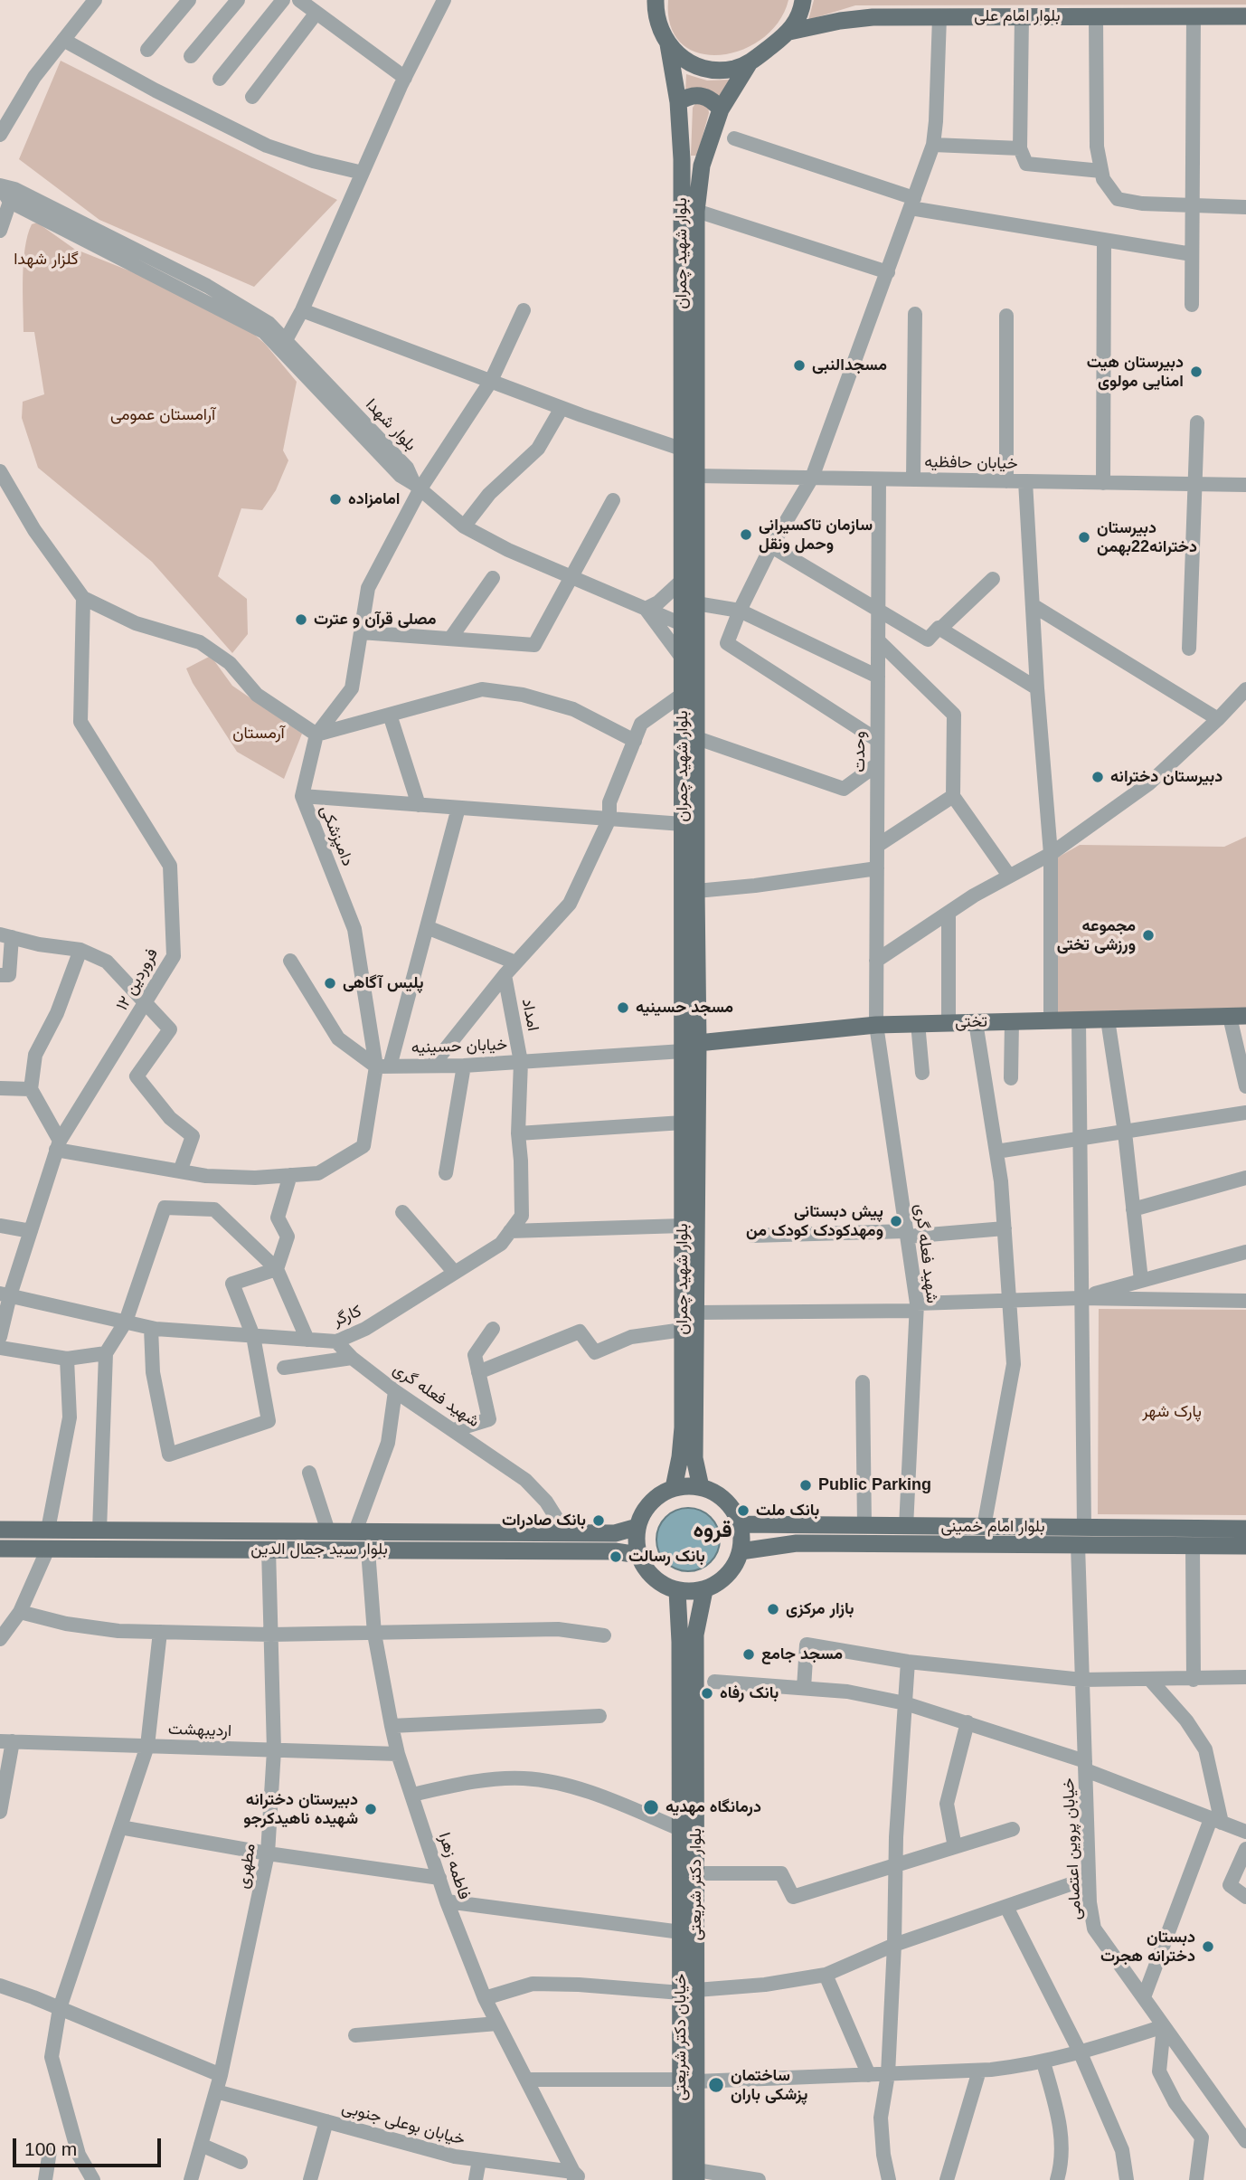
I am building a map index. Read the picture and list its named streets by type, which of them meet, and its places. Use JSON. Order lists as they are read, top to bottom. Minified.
{"streets":{"main road":["بلوار امام علی","بلوار شهید چمران","تختی","بلوار امام خمینی","بلوار سید جمال الدین","بلوار دکتر شریعتی","خیابان دکتر شریعتی"],"street":["بلوار شهدا","خیابان حافظیه","وحدت","دامپزشکی","۱۲ فروردین","امداد","خیابان حسینیه","شهید فعله گری","کارگر","اردیبهشت","خیابان پروین اعتصامی","مطهری","فاطمه زهرا","خیابان بوعلی جنوبی"]},"crossings":[["بلوار شهید چمران","خیابان حافظیه"],["بلوار شهید چمران","تختی"],["بلوار شهید چمران","خیابان حسینیه"],["بلوار شهید چمران","بلوار امام خمینی"],["بلوار شهید چمران","بلوار سید جمال الدین"],["بلوار شهید چمران","بلوار دکتر شریعتی"],["بلوار شهید چمران","خیابان دکتر شریعتی"],["بلوار شهدا","دامپزشکی"],["خیابان حافظیه","وحدت"],["وحدت","تختی"],["وحدت","شهید فعله گری"],["دامپزشکی","خیابان حسینیه"],["۱۲ فروردین","کارگر"],["امداد","خیابان حسینیه"],["امداد","کارگر"],["تختی","خیابان حسینیه"],["تختی","شهید فعله گری"],["خیابان حسینیه","کارگر"],["شهید فعله گری","کارگر"],["شهید فعله گری","بلوار امام خمینی"],["شهید فعله گری","بلوار سید جمال الدین"],["بلوار امام خمینی","بلوار سید جمال الدین"],["بلوار امام خمینی","خیابان پروین اعتصامی"],["بلوار امام خمینی","بلوار دکتر شریعتی"],["بلوار امام خمینی","خیابان دکتر شریعتی"],["بلوار سید جمال الدین","مطهری"],["بلوار سید جمال الدین","فاطمه زهرا"],["بلوار سید جمال الدین","بلوار دکتر شریعتی"],["بلوار سید جمال الدین","خیابان دکتر شریعتی"],["اردیبهشت","مطهری"],["اردیبهشت","فاطمه زهرا"],["مطهری","خیابان بوعلی جنوبی"],["فاطمه زهرا","خیابان بوعلی جنوبی"],["بلوار دکتر شریعتی","خیابان دکتر شریعتی"]],"districts":["قروه"],"parks":["گلزار شهدا","آرامستان عمومی","آرمستان","پارک شهر"],"places":["مسجدالنبی","دبیرستان هیت امنایی مولوی","امامزاده","سازمان تاکسیرانی وحمل ونقل","دبیرستان دخترانه22بهمن","مصلی قرآن و عترت","دبیرستان دخترانه","مجموعه ورزشی تختی","پلیس آگاهی","مسجد حسینیه","پیش دبستانی ومهدکودک کودک من","Public Parking","بانک ملت","بانک صادرات","بانک رسالت","بازار مرکزی","مسجد جامع","بانک رفاه","درمانگاه مهدیه","دبیرستان دخترانه شهیده ناهیدکرجو","دبستان دخترانه هجرت","ساختمان پزشکی باران"],"scale_bar":"100 m"}
